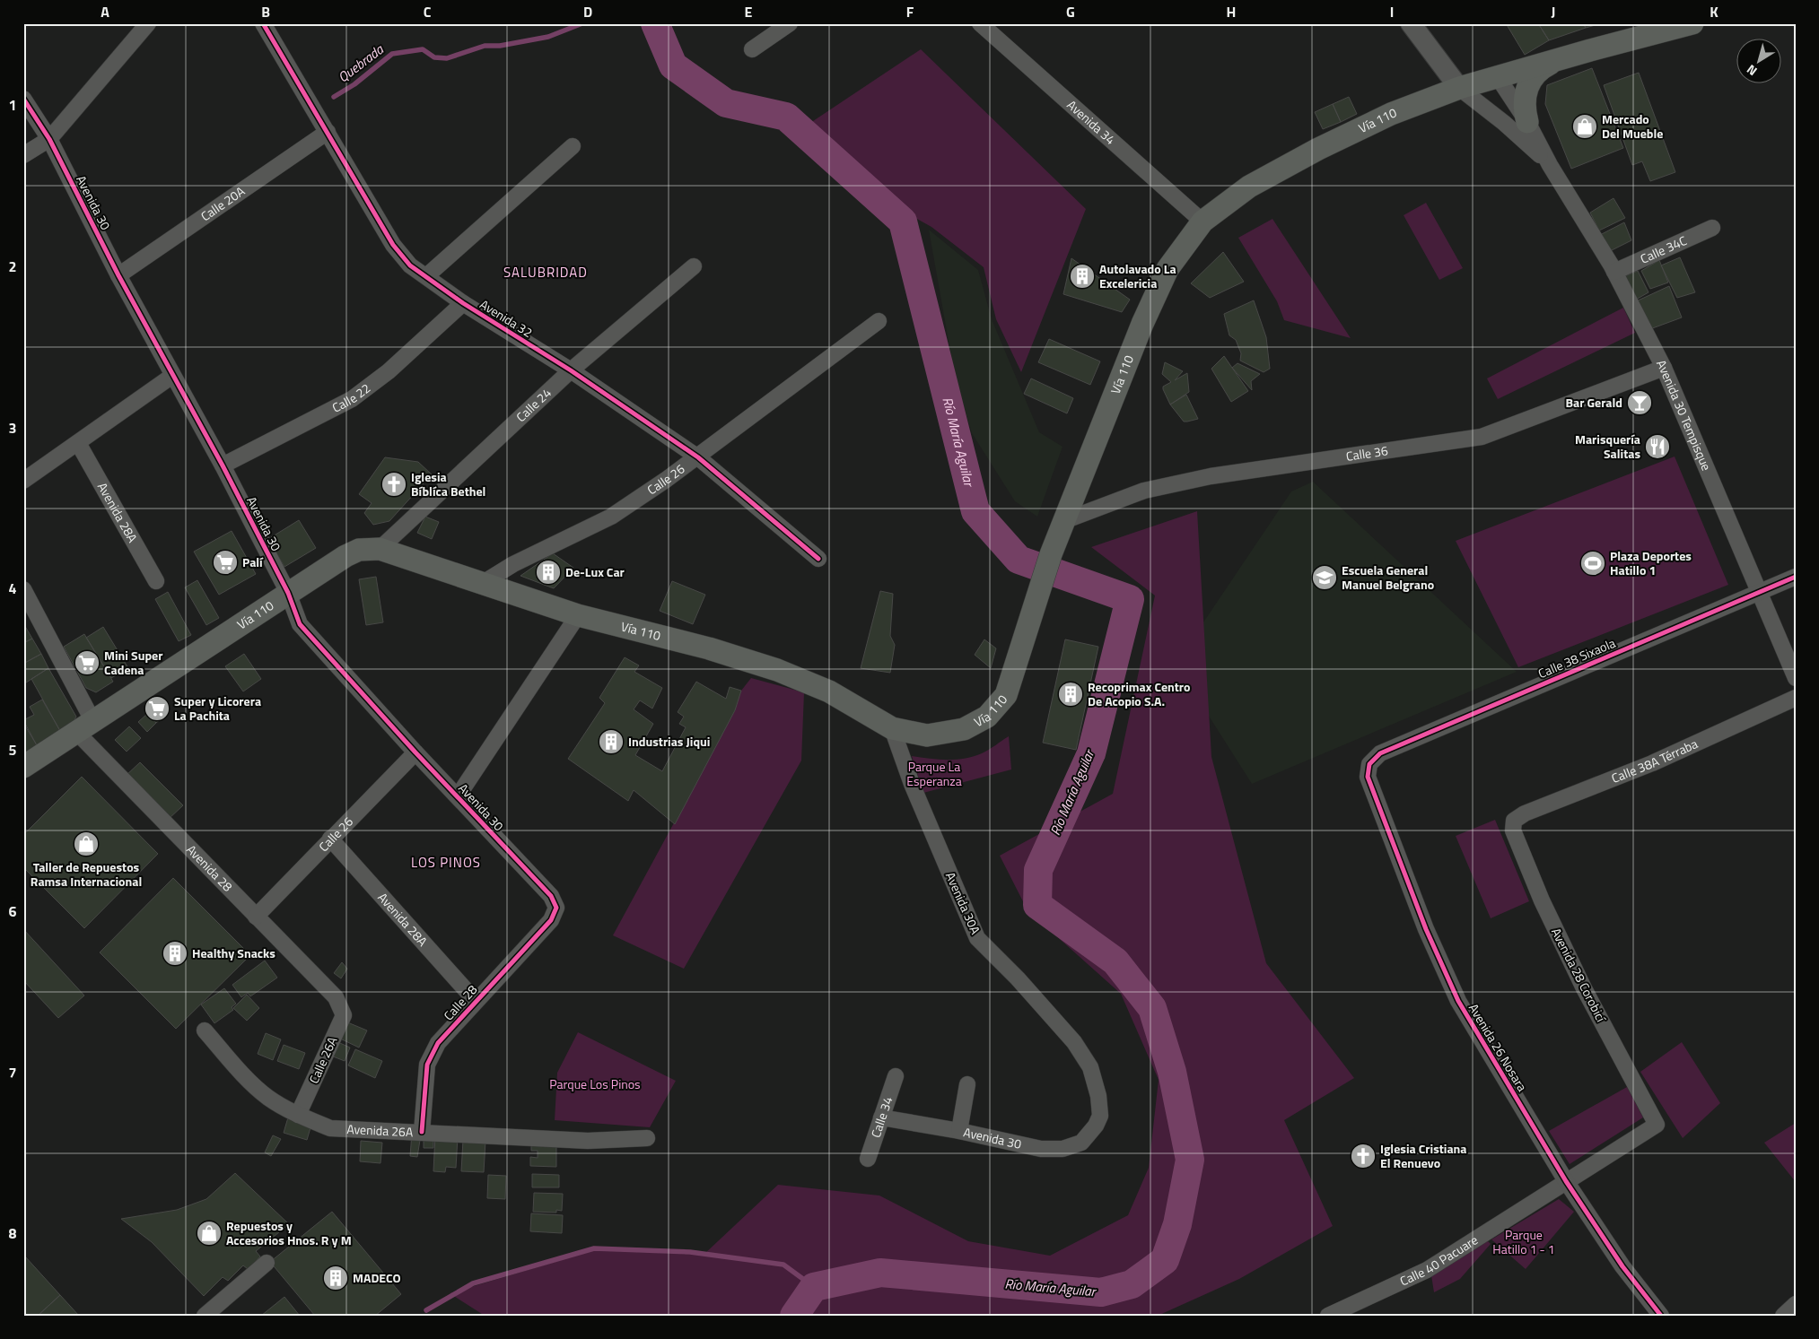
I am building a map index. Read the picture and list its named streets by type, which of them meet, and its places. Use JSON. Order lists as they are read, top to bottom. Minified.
{"streets":{"main road":["Vía 110"],"street":["Avenida 34","Avenida 30","Calle 20A","Calle 34C","Avenida 32","Calle 22","Calle 24","Avenida 30 Tempisque","Calle 36","Calle 26","Avenida 28A","Calle 38 Sixaola","Calle 38A Térraba","Avenida 28","Avenida 30A","Avenida 28 Corobicí","Calle 28","Avenida 26 Nosara","Calle 26A","Calle 34","Avenida 26A","Calle 40 Pacuare"]},"crossings":[["Vía 110","Avenida 34"],["Vía 110","Avenida 30"],["Vía 110","Calle 24"],["Vía 110","Avenida 30 Tempisque"],["Vía 110","Calle 36"],["Vía 110","Calle 26"],["Vía 110","Avenida 28"],["Vía 110","Avenida 30A"],["Avenida 30","Calle 20A"],["Avenida 30","Calle 22"],["Avenida 30","Calle 26"],["Avenida 30","Avenida 30A"],["Avenida 30","Calle 28"],["Avenida 30","Calle 34"],["Calle 20A","Avenida 32"],["Calle 34C","Avenida 30 Tempisque"],["Avenida 32","Calle 22"],["Avenida 32","Calle 24"],["Avenida 32","Calle 26"],["Avenida 30 Tempisque","Calle 36"],["Avenida 30 Tempisque","Calle 38 Sixaola"],["Calle 26","Avenida 28A"],["Calle 26","Avenida 28"],["Avenida 28A","Calle 28"],["Calle 38 Sixaola","Avenida 26 Nosara"],["Calle 38A Térraba","Avenida 28 Corobicí"],["Avenida 28","Calle 26A"],["Avenida 28 Corobicí","Calle 40 Pacuare"],["Calle 28","Avenida 26A"],["Avenida 26 Nosara","Calle 40 Pacuare"],["Calle 26A","Avenida 26A"]],"districts":["SALUBRIDAD","LOS PINOS"],"water":["Quebrada","Río María Aguilar"],"parks":["Parque La Esperanza","Parque Los Pinos","Parque Hatillo 1 - 1"],"places":{"shop":["Mercado Del Mueble","Taller de Repuestos Ramsa Internacional","Repuestos y Accesorios Hnos. R y M"],"building":["Autolavado La Excelericia","De-Lux Car","Recoprimax Centro De Acopio S.A.","Industrias Jiqui","Healthy Snacks","MADECO"],"bar":["Bar Gerald"],"restaurant":["Marisquería Salitas"],"church":["Iglesia Bíblíca Bethel","Iglesia Cristiana El Renuevo"],"supermarket":["Palí","Mini Super Cadena","Super y Licorera La Pachita"],"sports":["Plaza Deportes Hatillo 1"],"school or university":["Escuela General Manuel Belgrano"]},"north":"bottom left","grid":{"columns":["A","B","C","D","E","F","G","H","I","J","K"],"rows":["1","2","3","4","5","6","7","8"]}}
